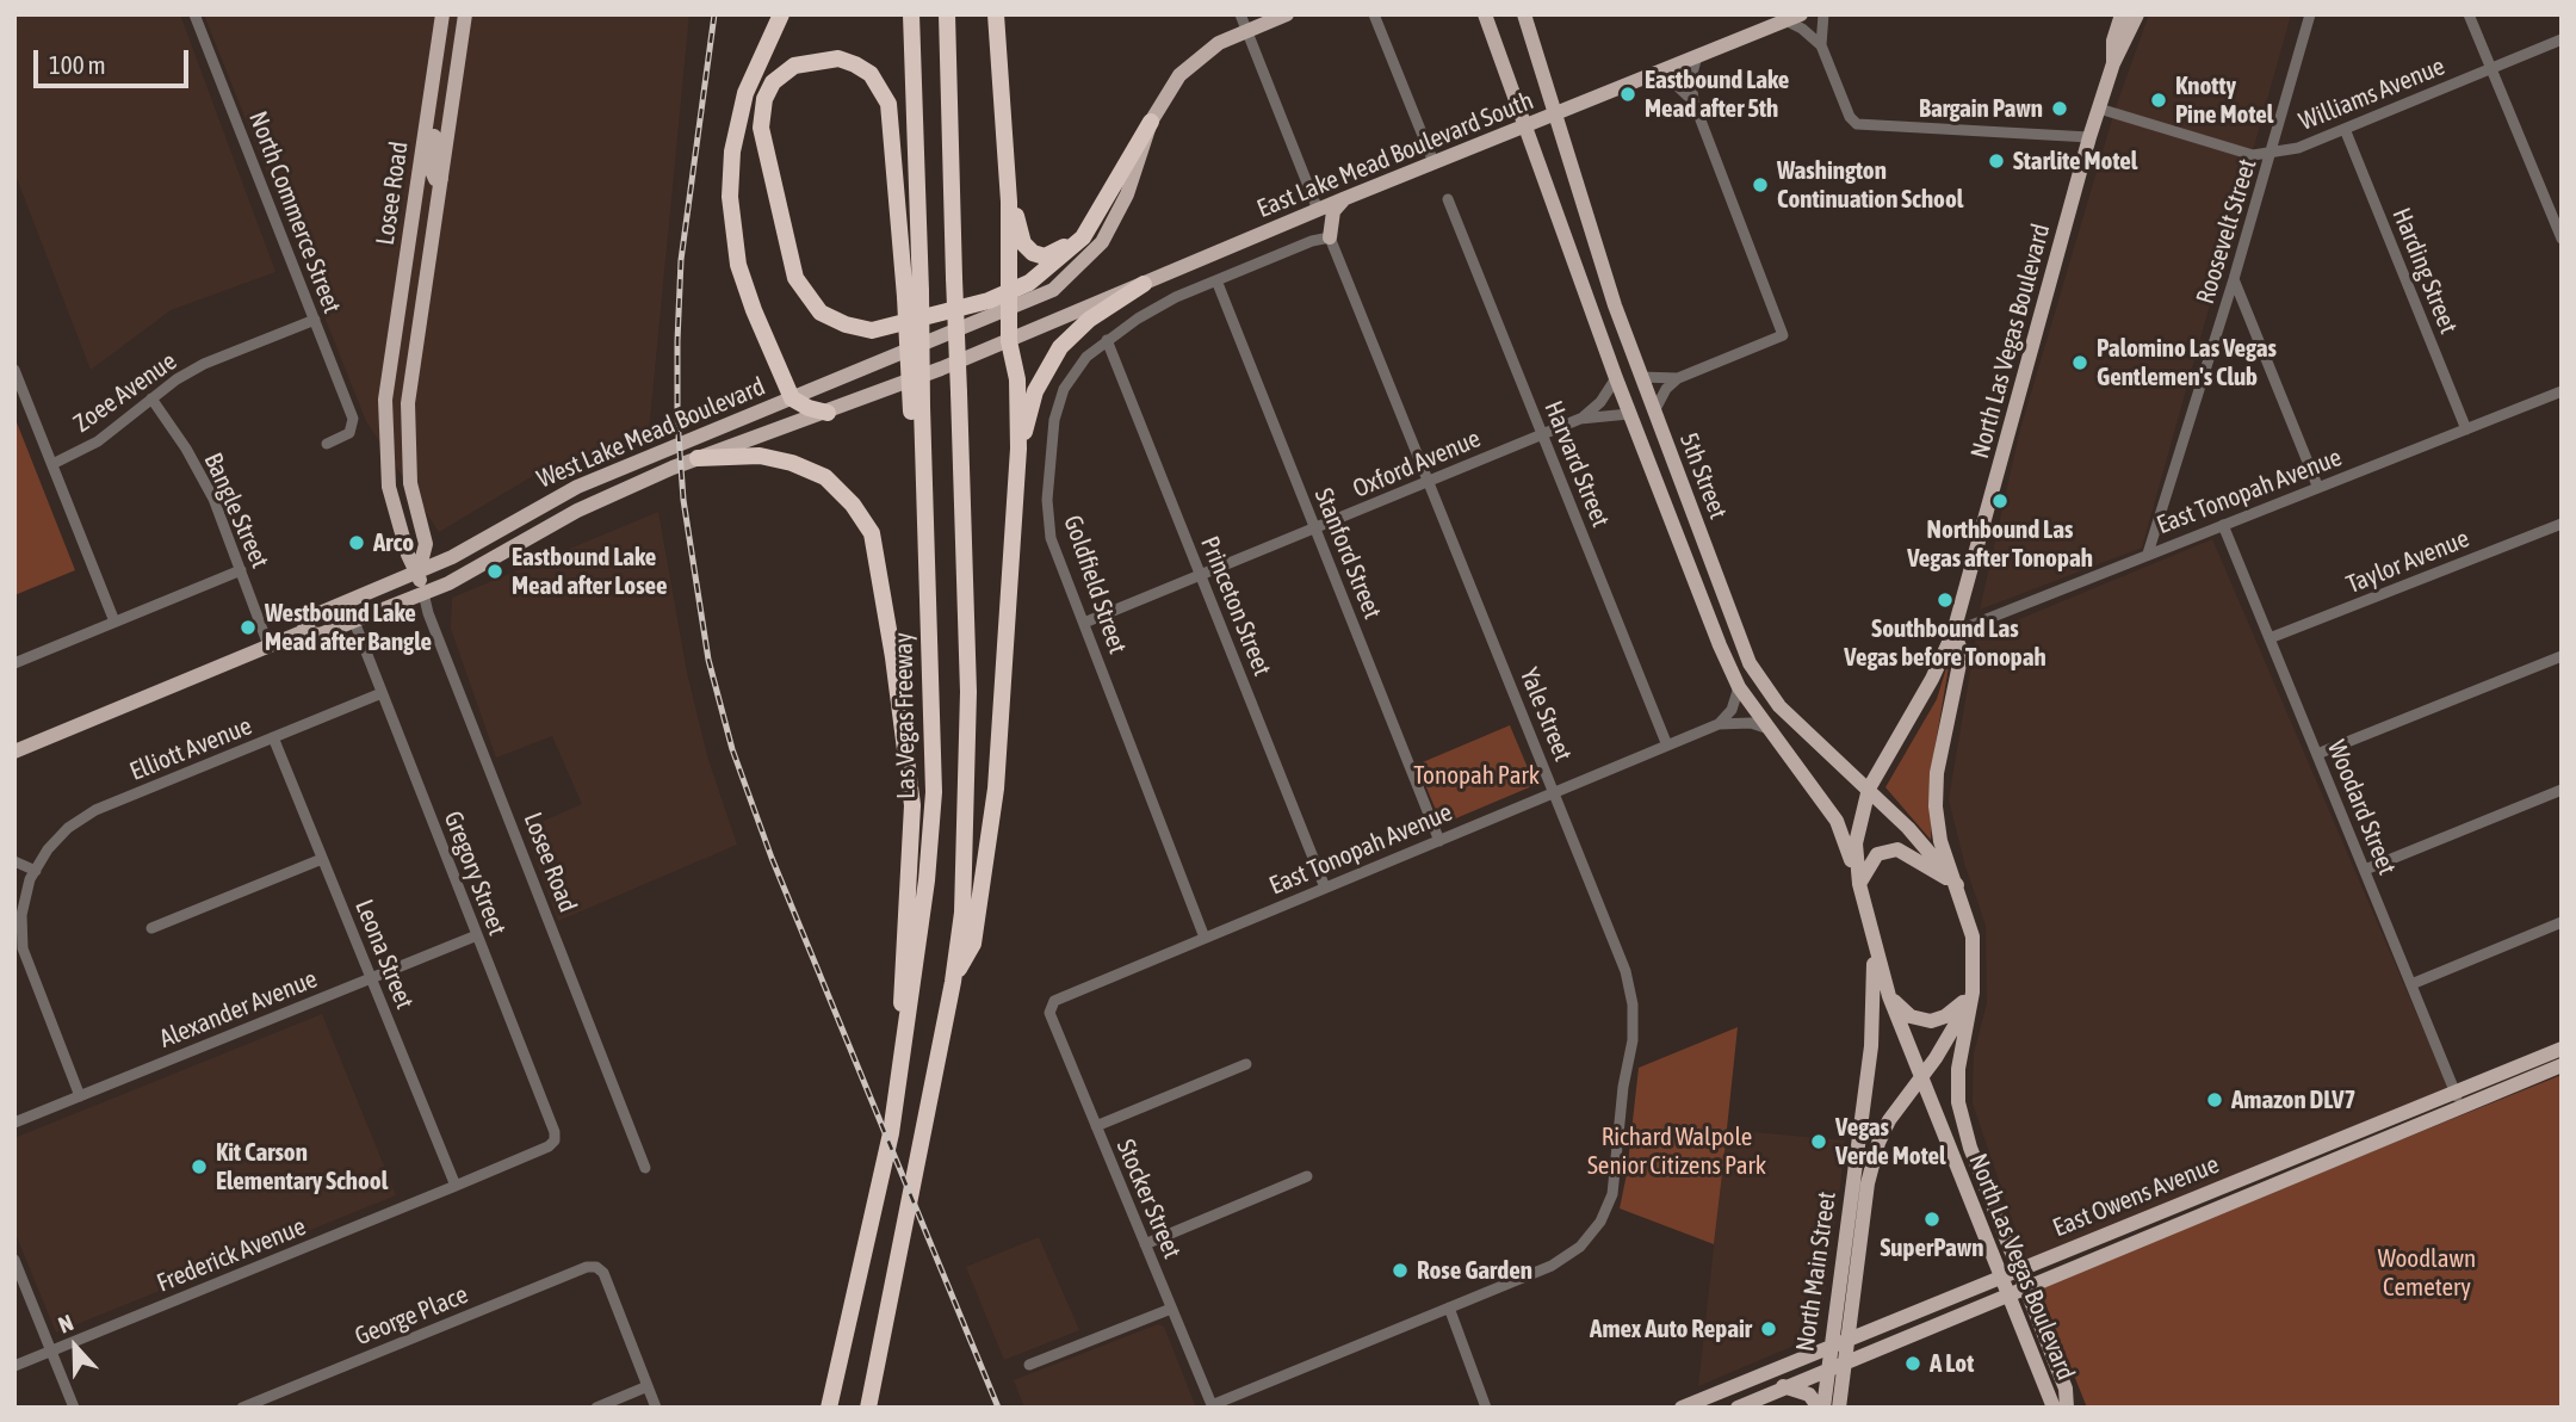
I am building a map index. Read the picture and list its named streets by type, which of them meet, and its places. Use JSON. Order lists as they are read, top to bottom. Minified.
{"streets":{"highway":["Las Vegas Freeway"],"main road":["East Lake Mead Boulevard South","Losee Road","North Las Vegas Boulevard","West Lake Mead Boulevard","5th Street","East Owens Avenue","North Main Street"],"street":["Williams Avenue","North Commerce Street","Roosevelt Street","Harding Street","Zoee Avenue","Oxford Avenue","Harvard Street","East Tonopah Avenue","Bangle Street","Stanford Street","Taylor Avenue","Goldfield Street","Princeton Street","Yale Street","Elliott Avenue","Woodard Street","Gregory Street","Leona Street","Alexander Avenue","Stocker Street","Frederick Avenue","George Place"]},"crossings":[["Williams Avenue","Roosevelt Street"],["Williams Avenue","Harding Street"],["Williams Avenue","North Las Vegas Boulevard"],["East Lake Mead Boulevard South","West Lake Mead Boulevard"],["East Lake Mead Boulevard South","5th Street"],["Losee Road","West Lake Mead Boulevard"],["North Commerce Street","Zoee Avenue"],["Roosevelt Street","East Tonopah Avenue"],["Harding Street","East Tonopah Avenue"],["North Las Vegas Boulevard","5th Street"],["North Las Vegas Boulevard","East Tonopah Avenue"],["North Las Vegas Boulevard","East Owens Avenue"],["North Las Vegas Boulevard","North Main Street"],["Zoee Avenue","Bangle Street"],["West Lake Mead Boulevard","Bangle Street"],["West Lake Mead Boulevard","Gregory Street"],["Oxford Avenue","Harvard Street"],["Oxford Avenue","5th Street"],["Oxford Avenue","Stanford Street"],["Oxford Avenue","Goldfield Street"],["Oxford Avenue","Princeton Street"],["Oxford Avenue","Yale Street"],["Harvard Street","East Tonopah Avenue"],["5th Street","East Tonopah Avenue"],["East Tonopah Avenue","Stanford Street"],["East Tonopah Avenue","Goldfield Street"],["East Tonopah Avenue","Princeton Street"],["East Tonopah Avenue","Yale Street"],["East Tonopah Avenue","Woodard Street"],["East Tonopah Avenue","Stocker Street"],["Stanford Street","Goldfield Street"],["Taylor Avenue","Woodard Street"],["Goldfield Street","Princeton Street"],["Goldfield Street","Yale Street"],["Elliott Avenue","Gregory Street"],["Elliott Avenue","Leona Street"],["Elliott Avenue","Alexander Avenue"],["Woodard Street","East Owens Avenue"],["Gregory Street","Alexander Avenue"],["Gregory Street","Frederick Avenue"],["Leona Street","Alexander Avenue"],["Leona Street","Frederick Avenue"],["East Owens Avenue","North Main Street"]],"parks":["Tonopah Park","Richard Walpole Senior Citizens Park","Woodlawn Cemetery"],"places":["Eastbound Lake Mead after 5th","Knotty Pine Motel","Bargain Pawn","Starlite Motel","Washington Continuation School","Palomino Las Vegas Gentlemen's Club","Northbound Las Vegas after Tonopah","Arco","Eastbound Lake Mead after Losee","Southbound Las Vegas before Tonopah","Westbound Lake Mead after Bangle","Amazon DLV7","Vegas Verde Motel","Kit Carson Elementary School","SuperPawn","Rose Garden","Amex Auto Repair","A Lot"],"scale_bar":"100 m","north":"top"}
